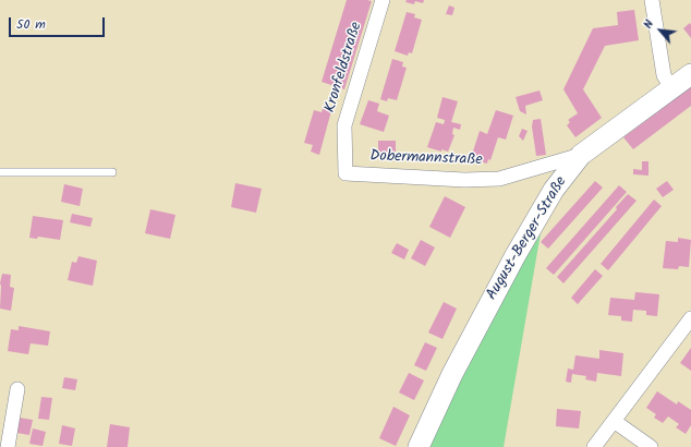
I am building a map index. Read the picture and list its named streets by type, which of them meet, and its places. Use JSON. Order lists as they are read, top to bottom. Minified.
{"streets":{"street":["Kronfeldstraße","Dobermannstraße","August-Berger-Straße"]},"crossings":[["Kronfeldstraße","Dobermannstraße"],["Dobermannstraße","August-Berger-Straße"]],"scale_bar":"50 m","north":"top left"}
